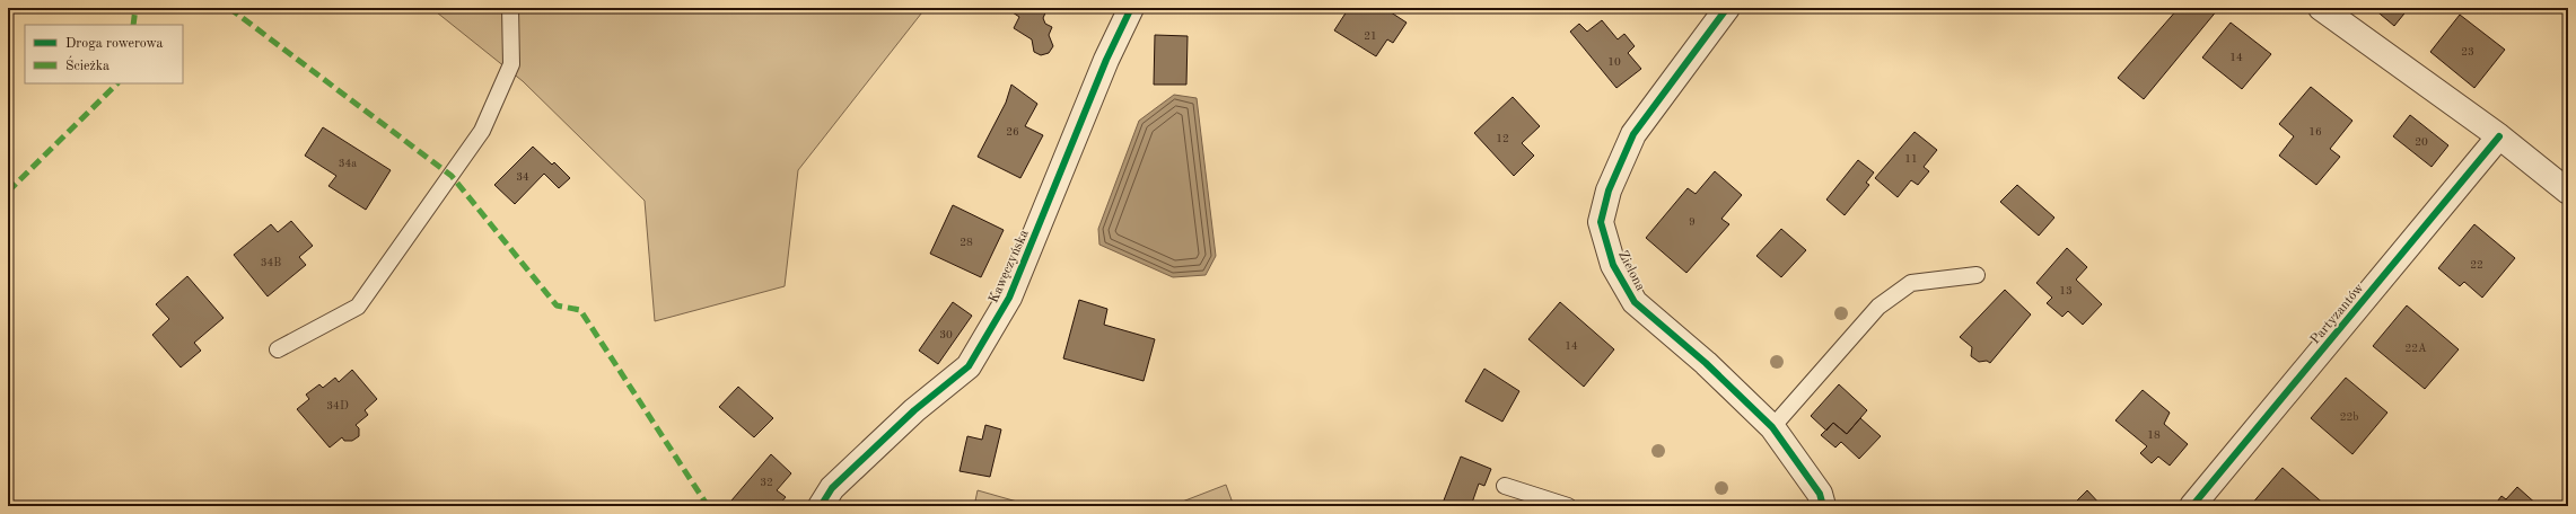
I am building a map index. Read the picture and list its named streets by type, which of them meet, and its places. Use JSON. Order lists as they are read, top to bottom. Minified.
{"streets":{"street":["Kawęczyńska","Zielona","Partyzantów"]},"house_numbers":["21","23","14","10","26","16","12","20","11","34a","34","9","28","34B","22","13","30","14","22A","34D","22b","18","32"],"legend":["Droga rowerowa","Ścieżka"]}
